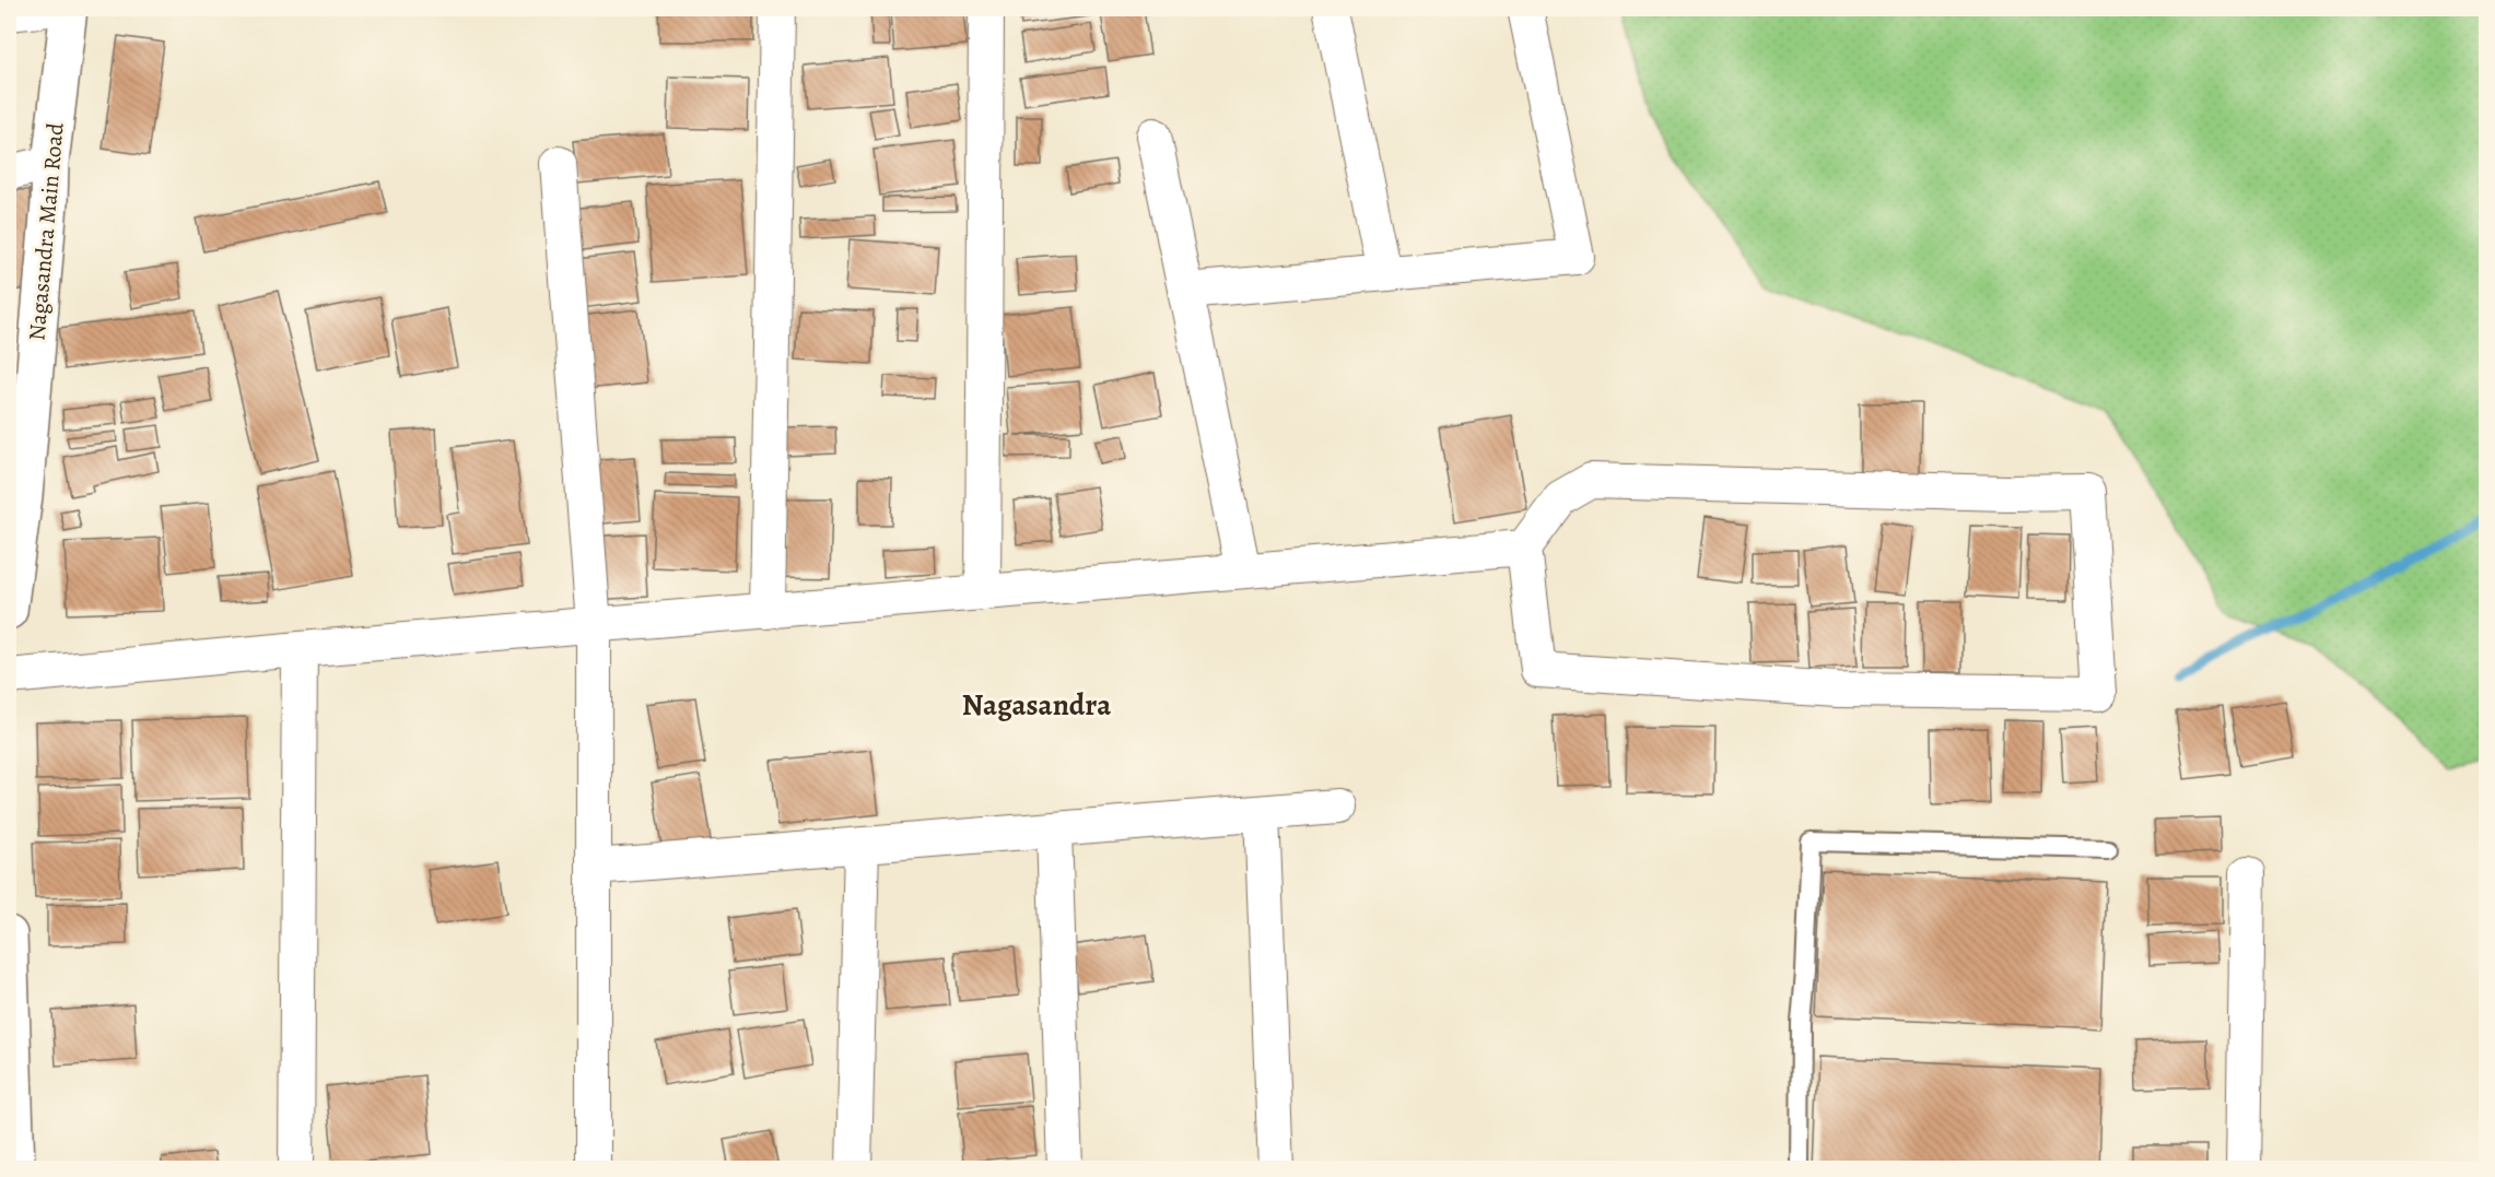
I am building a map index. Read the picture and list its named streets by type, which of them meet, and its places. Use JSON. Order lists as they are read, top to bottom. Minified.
{"streets":{"street":["Nagasandra Main Road"]},"districts":["Nagasandra"]}
